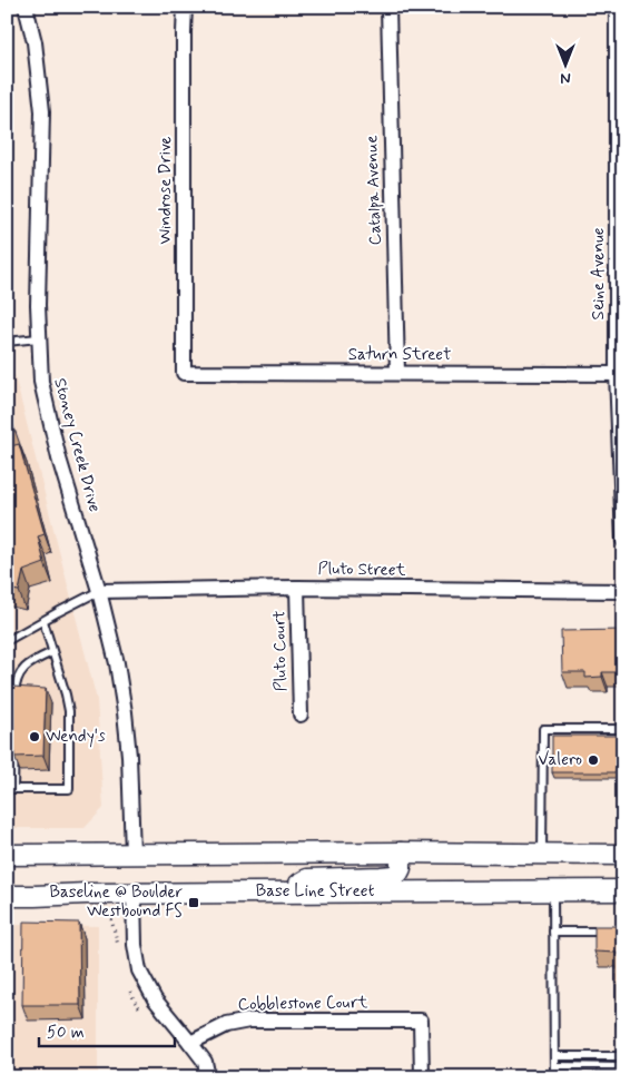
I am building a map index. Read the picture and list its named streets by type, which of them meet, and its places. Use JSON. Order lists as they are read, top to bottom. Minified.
{"streets":{"main road":["Base Line Street"],"street":["Windrose Drive","Catalpa Avenue","Seine Avenue","Saturn Street","Stoney Creek Drive","Pluto Street","Pluto Court","Cobblestone Court"]},"crossings":[["Windrose Drive","Saturn Street"],["Catalpa Avenue","Saturn Street"],["Seine Avenue","Saturn Street"],["Stoney Creek Drive","Pluto Street"],["Pluto Street","Pluto Court"]],"places":{"other":["Wendy's","Valero"],"transit":["Baseline @ Boulder Westbound FS"]},"scale_bar":"50 m","north":"bottom"}
